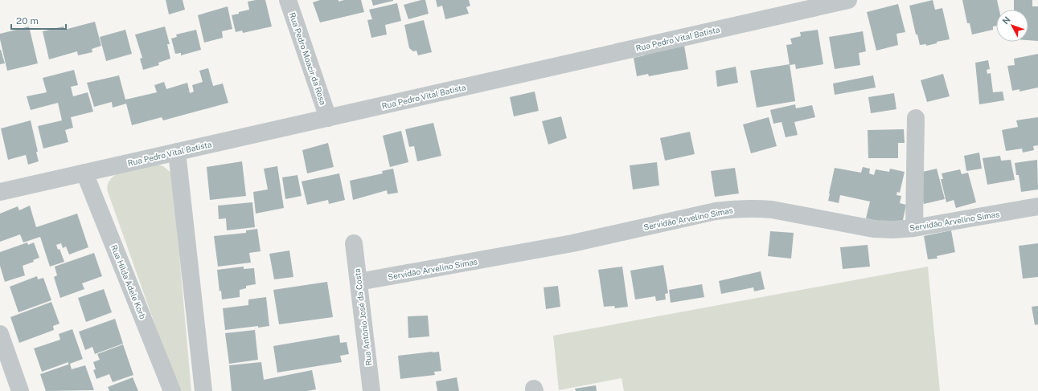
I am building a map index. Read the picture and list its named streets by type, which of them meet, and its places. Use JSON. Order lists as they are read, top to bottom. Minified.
{"streets":{"street":["Rua Pedro Vital Batista","Rua Pedro Moacir da Rosa","Servidão Arvelino Simas","Rua Hilda Adele Korb","Rua Antônio José da Costa"]},"crossings":[["Rua Pedro Vital Batista","Rua Pedro Moacir da Rosa"],["Rua Pedro Vital Batista","Rua Hilda Adele Korb"],["Servidão Arvelino Simas","Rua Antônio José da Costa"]],"scale_bar":"20 m","north":"top left"}
